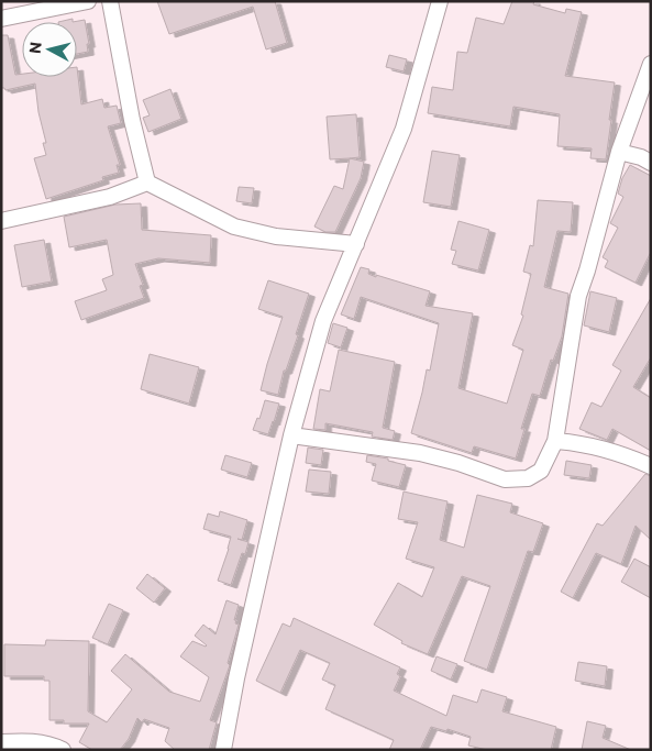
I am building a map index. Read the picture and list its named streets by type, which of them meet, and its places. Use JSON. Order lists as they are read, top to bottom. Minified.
{"north":"left"}
